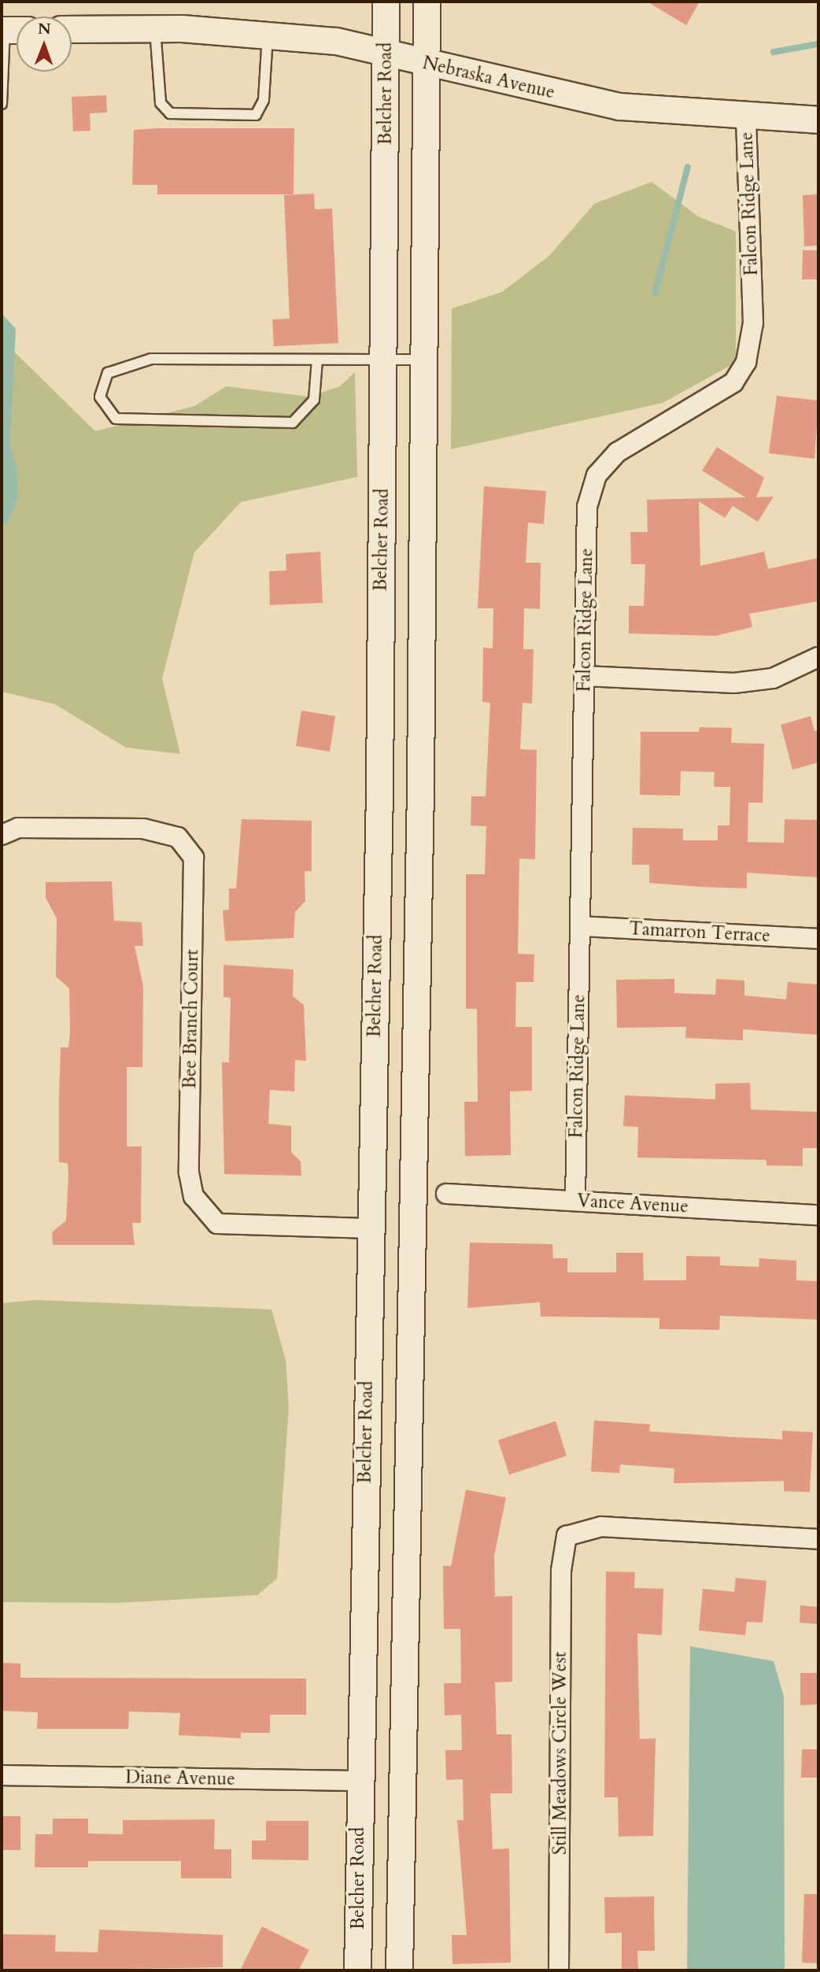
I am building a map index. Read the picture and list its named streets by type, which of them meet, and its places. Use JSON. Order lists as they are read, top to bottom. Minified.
{"streets":{"main road":["Nebraska Avenue","Belcher Road"],"street":["Falcon Ridge Lane","Tamarron Terrace","Bee Branch Court","Vance Avenue","Still Meadows Circle West","Diane Avenue"]},"crossings":[["Nebraska Avenue","Belcher Road"],["Nebraska Avenue","Falcon Ridge Lane"],["Belcher Road","Bee Branch Court"],["Belcher Road","Diane Avenue"],["Falcon Ridge Lane","Tamarron Terrace"],["Falcon Ridge Lane","Vance Avenue"]],"north":"top"}
